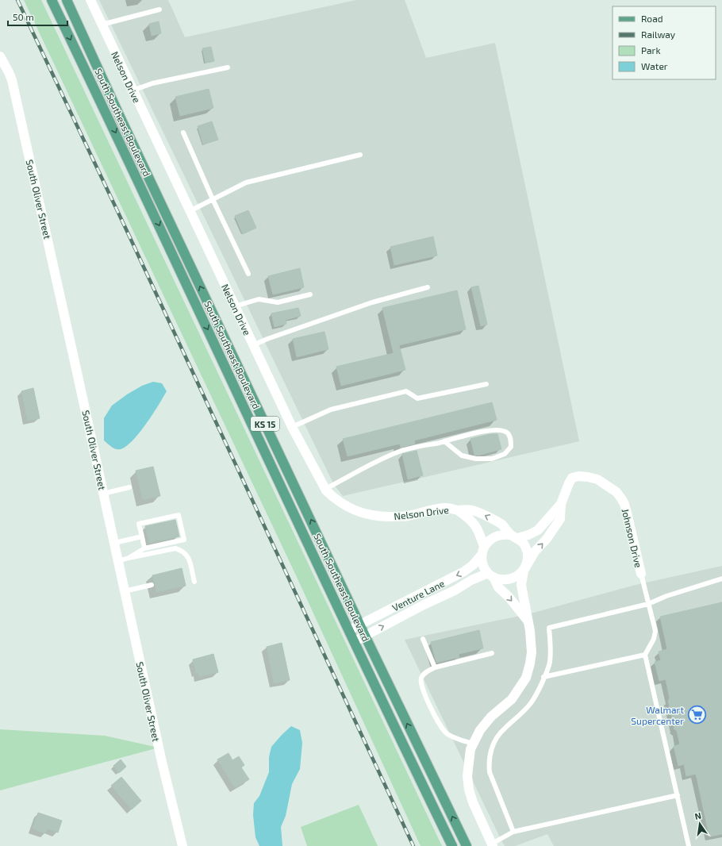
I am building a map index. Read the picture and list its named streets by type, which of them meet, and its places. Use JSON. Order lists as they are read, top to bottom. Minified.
{"streets":{"main road":["South Southeast Boulevard","KS 15"],"street":["Nelson Drive","South Oliver Street","Johnson Drive","Venture Lane"]},"crossings":[["Nelson Drive","Venture Lane"],["South Southeast Boulevard","Venture Lane"]],"places":{"supermarket":["Walmart Supercenter"]},"legend":["Road","Railway","Park","Water"],"scale_bar":"50 m","north":"top"}
